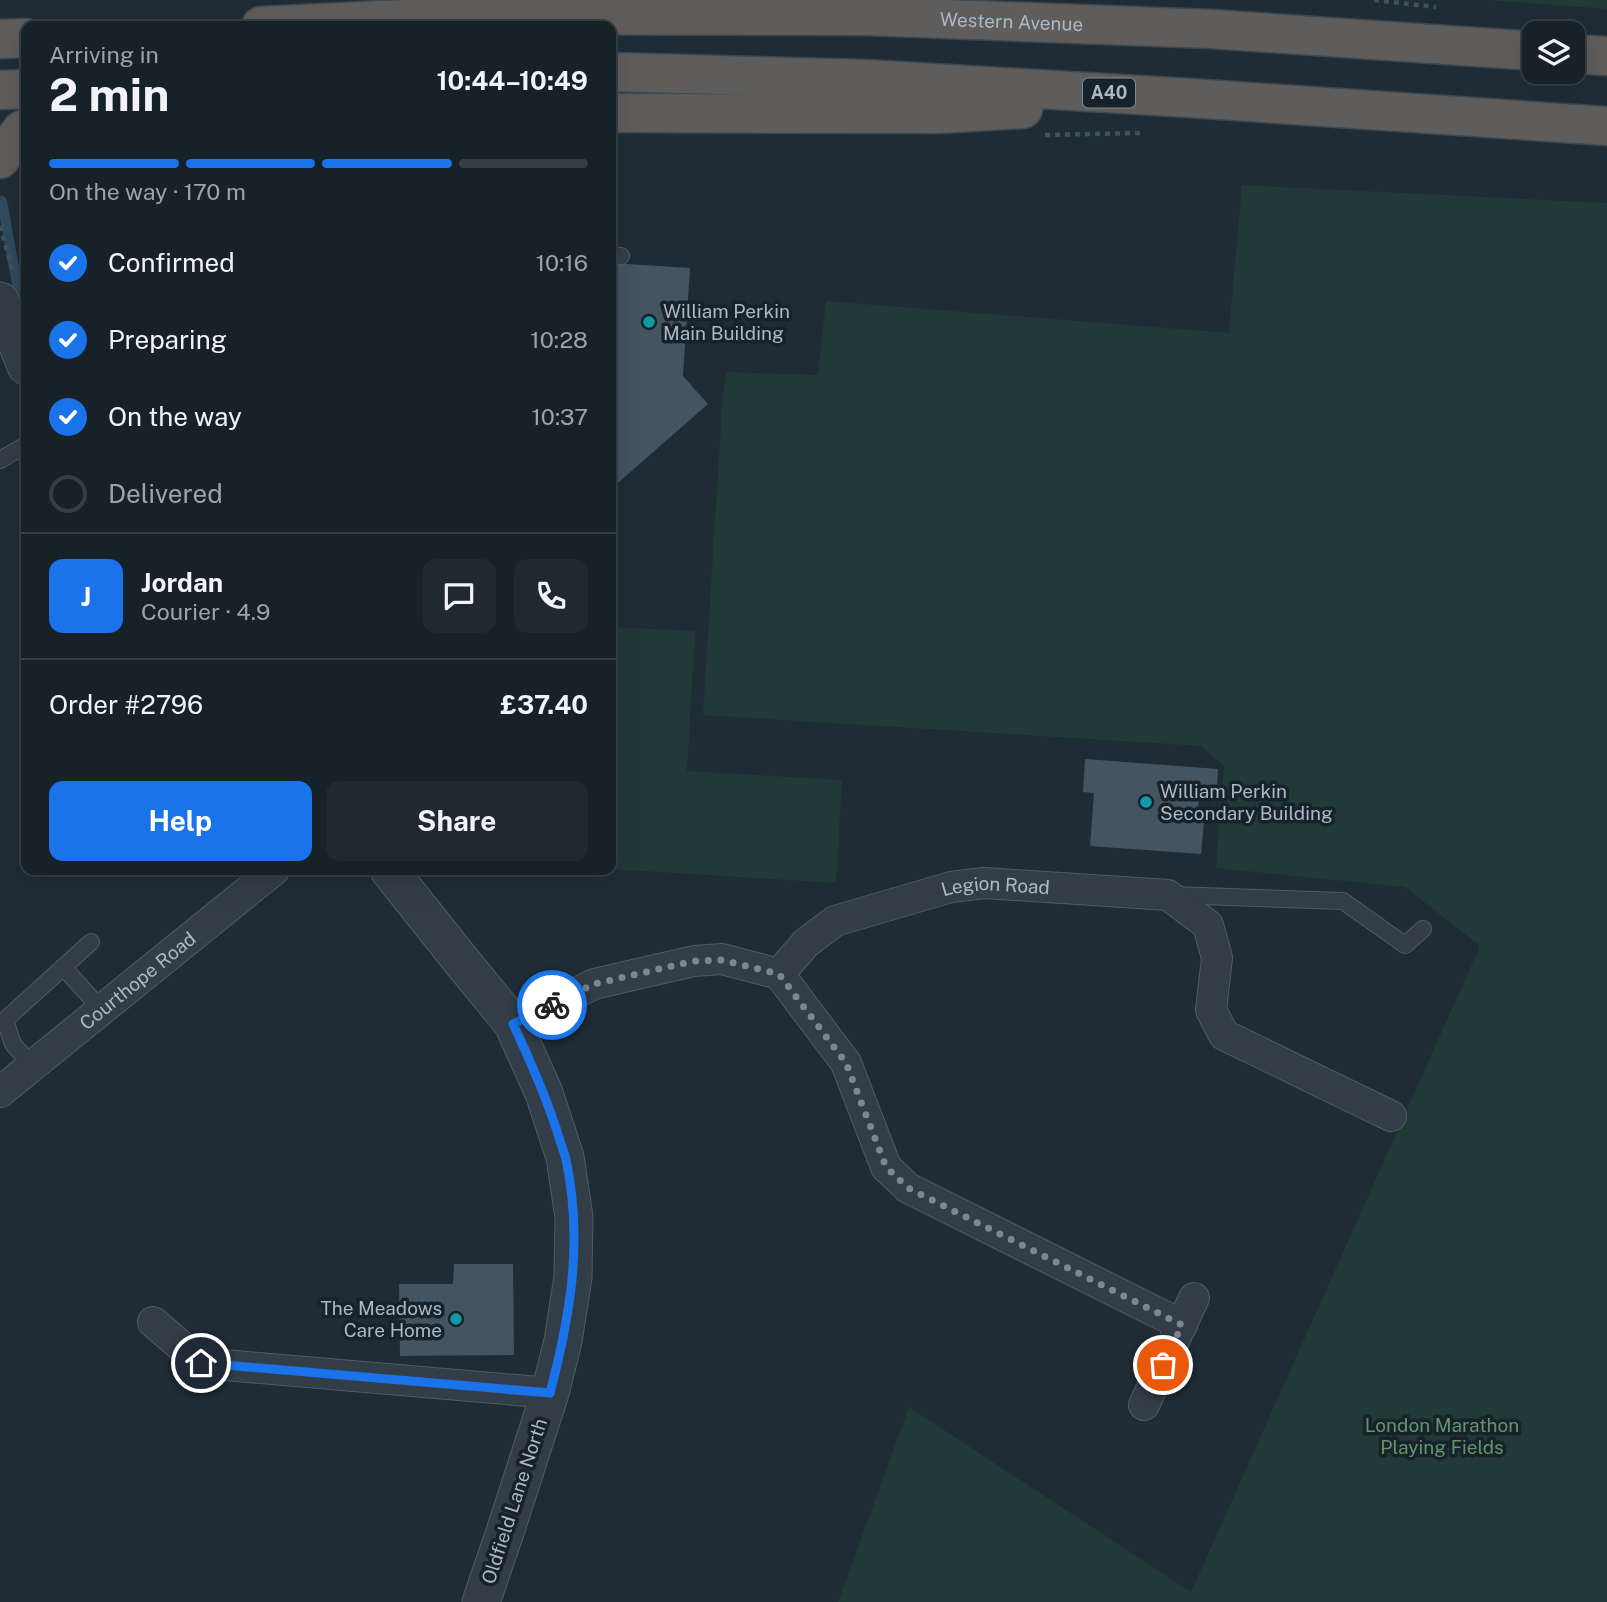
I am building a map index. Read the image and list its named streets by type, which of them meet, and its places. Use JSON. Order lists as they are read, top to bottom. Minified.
{"streets":{"highway":["Western Avenue","A40"],"street":["Legion Road","Courthope Road","Oldfield Lane North"]},"parks":["London Marathon Playing Fields"],"places":["William Perkin Main Building","William Perkin Secondary Building","The Meadows Care Home"],"page":{"heading":["2 min","Arriving in","10:44–10:49"],"panel":["Jordan","Courier · 4.9","Order #2796","£37.40"],"bar":"On the way · 170 m","list":[["Confirmed","10:16"],["Preparing","10:28"],["On the way","10:37"],"Delivered"],"round":"J","buttons":["Help","Share"]}}
